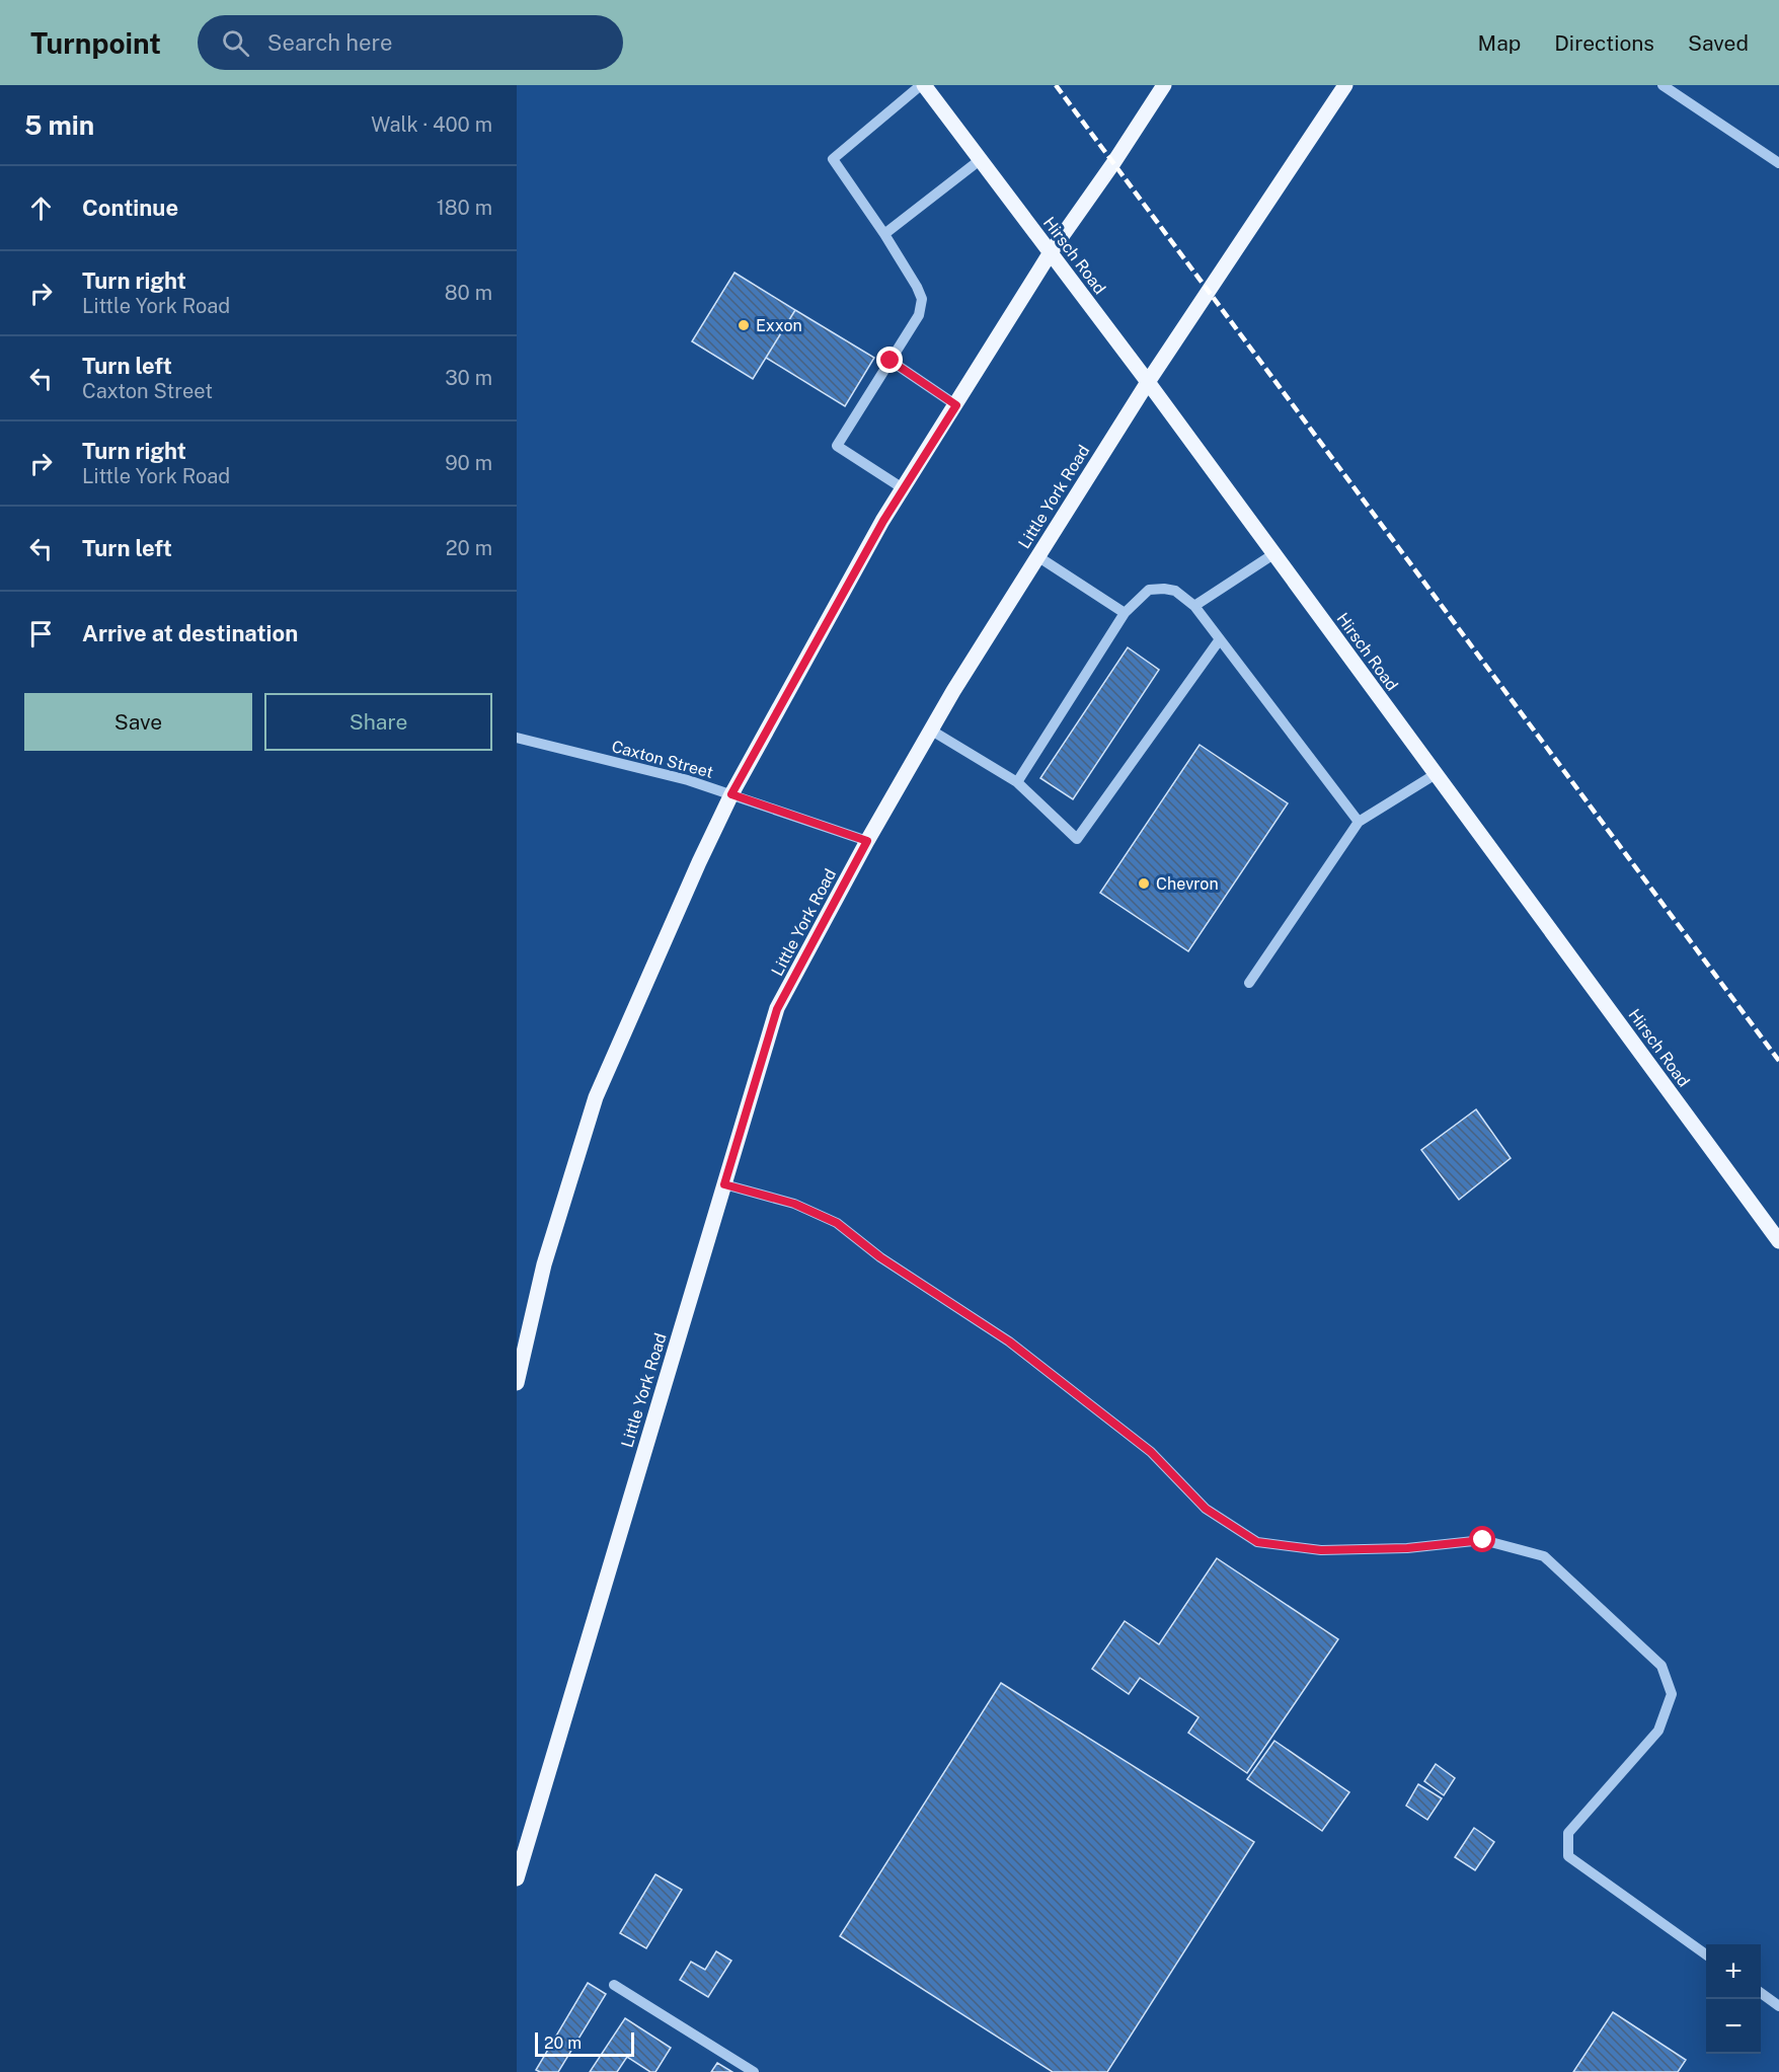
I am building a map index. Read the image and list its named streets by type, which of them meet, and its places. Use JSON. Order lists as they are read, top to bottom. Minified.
{"streets":{"main road":["Hirsch Road","Little York Road"],"street":["Caxton Street"]},"crossings":[["Hirsch Road","Little York Road"],["Little York Road","Caxton Street"]],"places":["Exxon","Chevron"],"scale_bar":"20 m","page":{"header":"Turnpoint","search":"Search here","nav":["Map","Directions","Saved"],"heading":["5 min","Walk · 400 m"],"list":[["Continue","180 m"],["Turn right","Little York Road","80 m"],["Turn left","Caxton Street","30 m"],["Turn right","Little York Road","90 m"],["Turn left","20 m"],"Arrive at destination"],"buttons":["Save","Share"],"map_buttons":["+","−"],"scale":"20 m"}}
